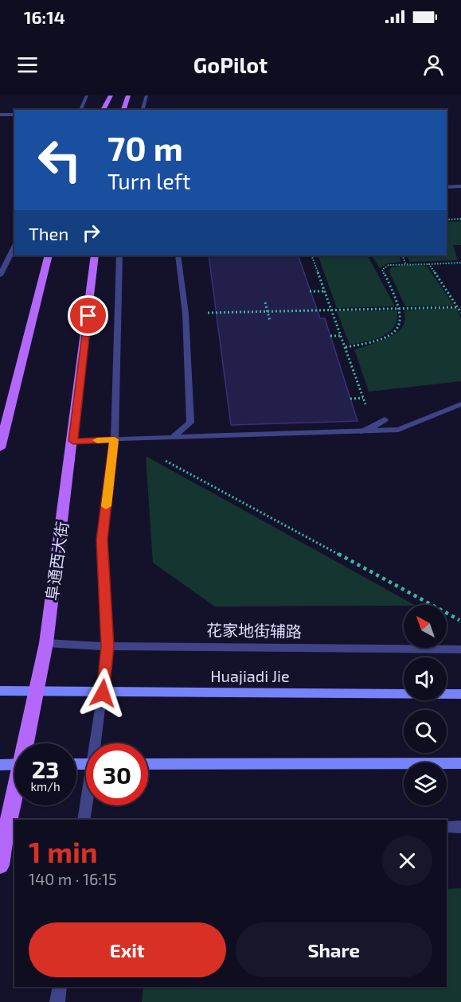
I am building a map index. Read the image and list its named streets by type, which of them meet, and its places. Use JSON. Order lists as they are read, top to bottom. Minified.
{"streets":{"main road":["阜通西大街","Huajiadi Jie"],"street":["花家地街辅路"]},"crossings":[["阜通西大街","花家地街辅路"],["阜通西大街","Huajiadi Jie"]],"north":"top left","page":{"status":"16:14","header":"GoPilot","turn":["70 m","Turn left"],"then":"Then","speed":"23 km/h","limit":"30","heading":["1 min","140 m · 16:15"],"buttons":["Exit","Share"]}}
